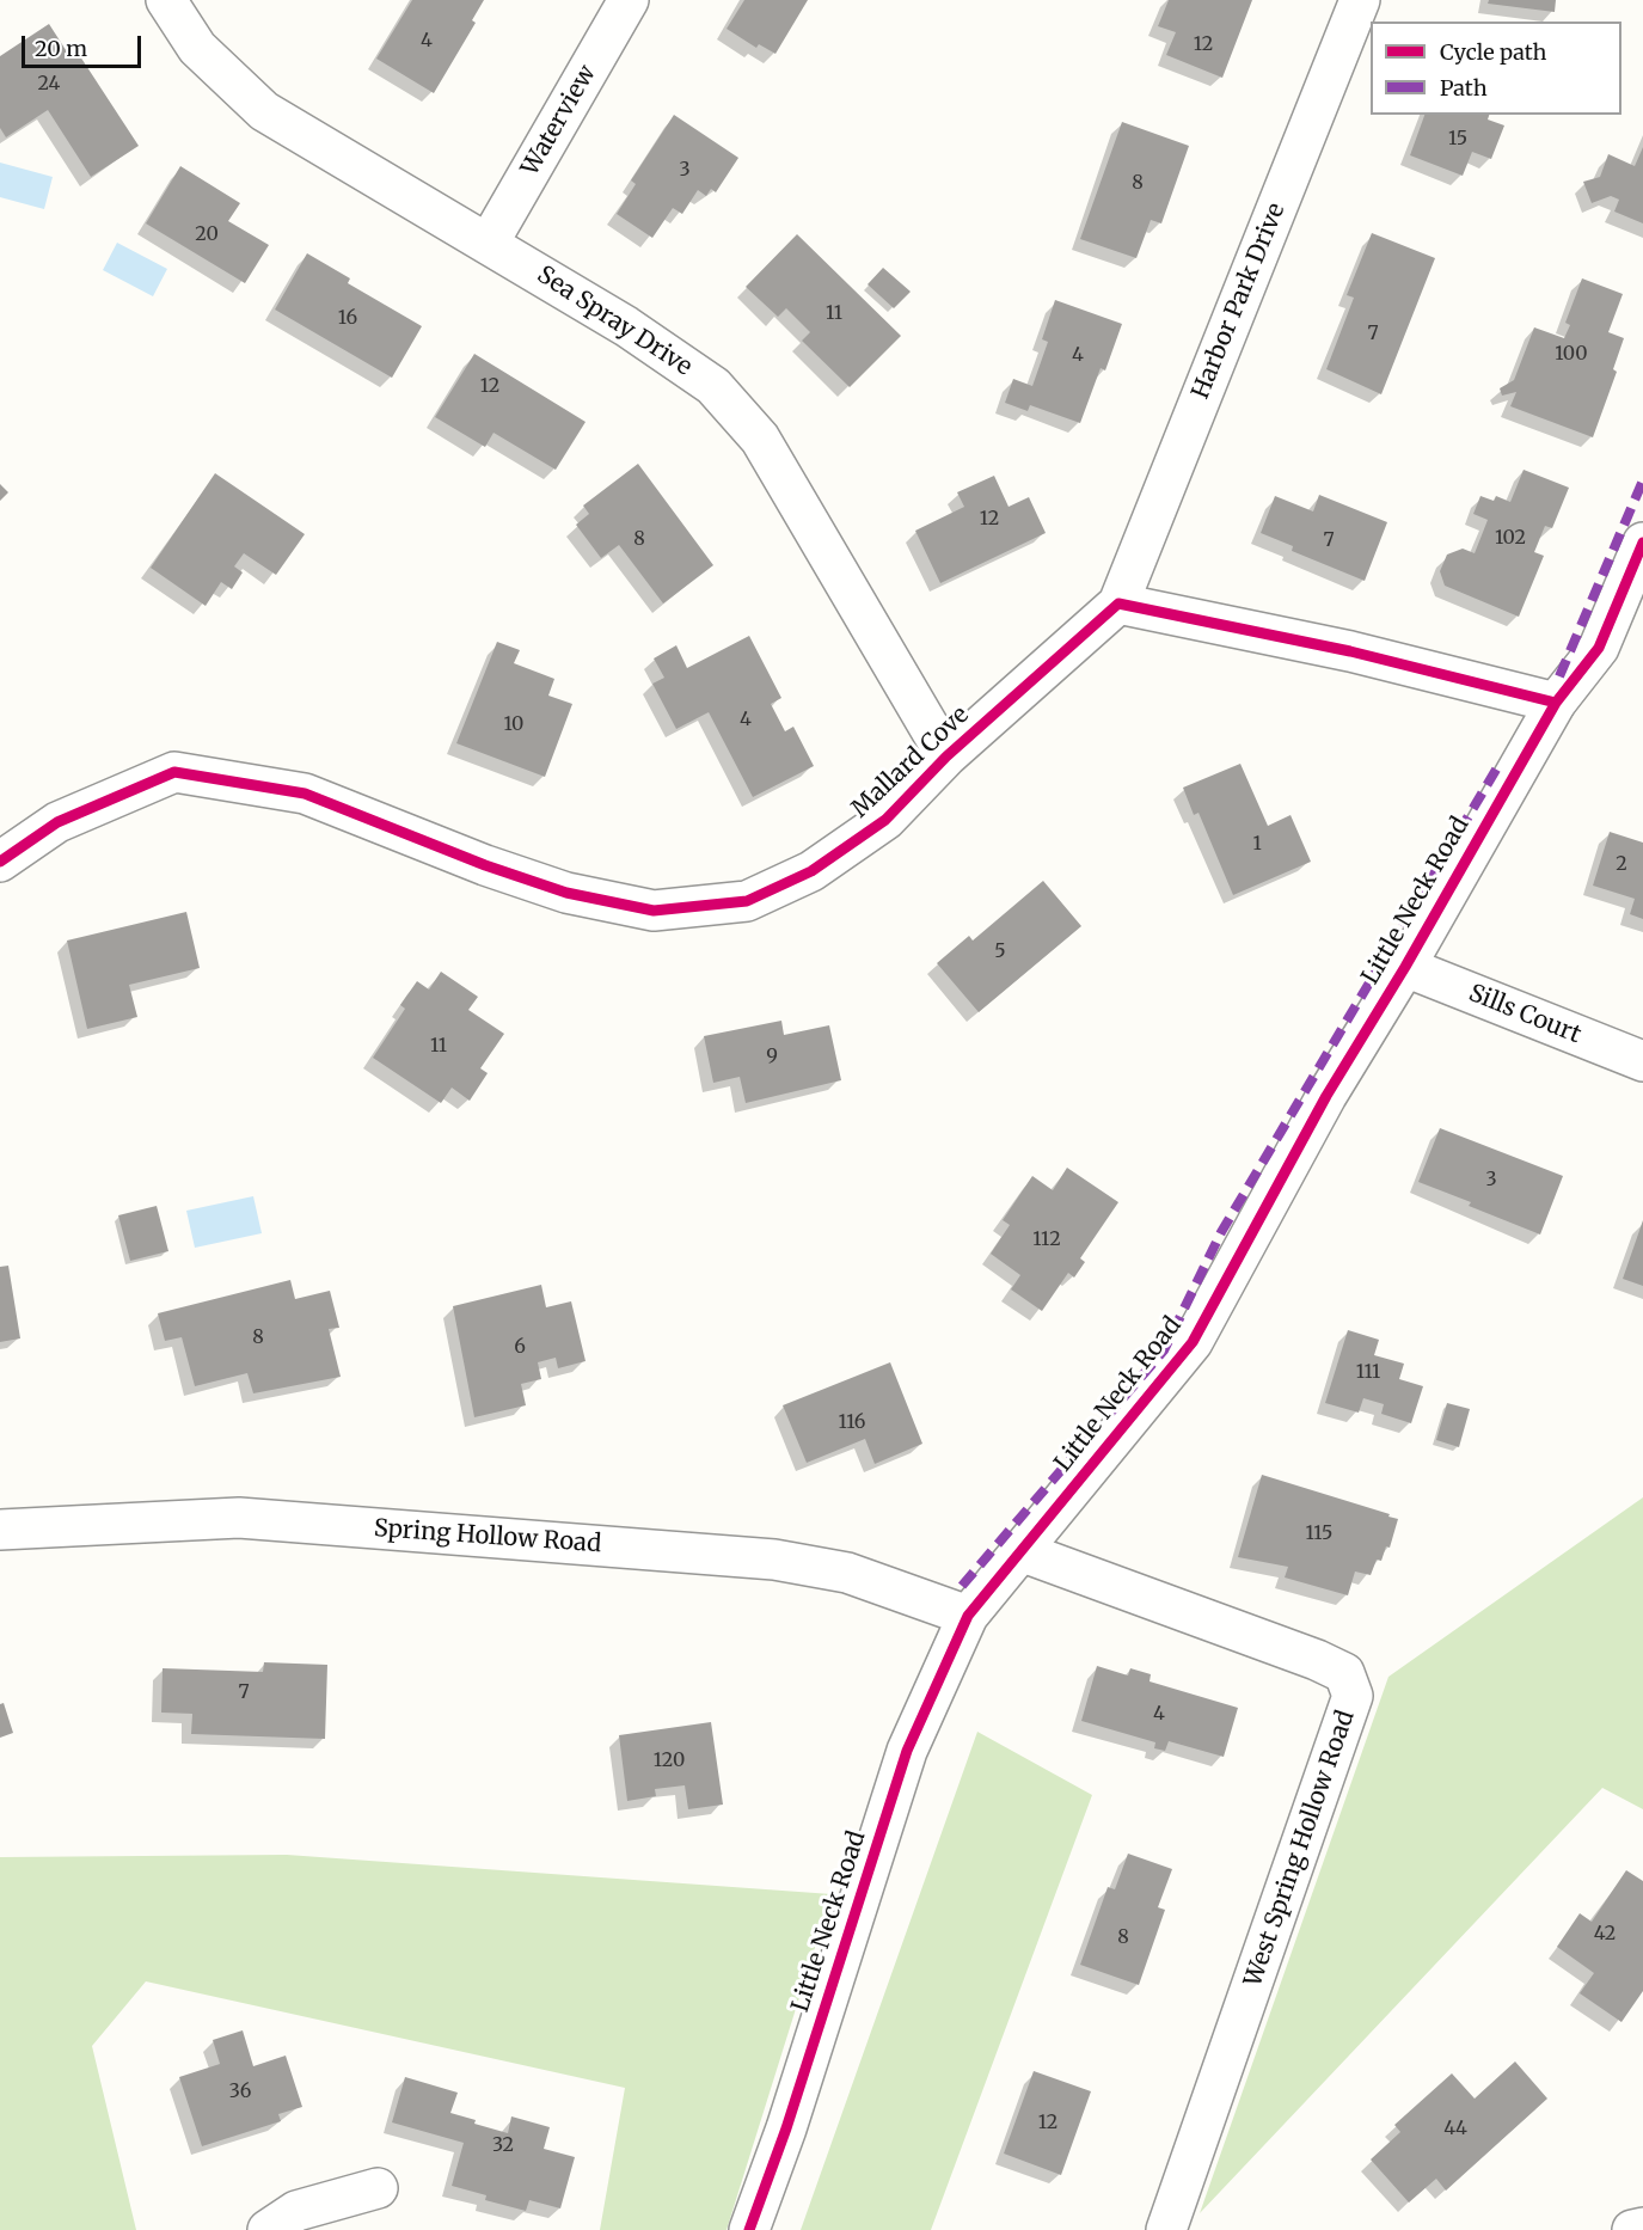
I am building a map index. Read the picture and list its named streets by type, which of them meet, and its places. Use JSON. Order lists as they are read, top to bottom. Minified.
{"streets":{"street":["Waterview","Harbor Park Drive","Sea Spray Drive","Mallard Cove","Little Neck Road","Sills Court","Spring Hollow Road","West Spring Hollow Road"]},"crossings":[["Waterview","Sea Spray Drive"],["Harbor Park Drive","Mallard Cove"],["Sea Spray Drive","Mallard Cove"],["Little Neck Road","Sills Court"],["Little Neck Road","Spring Hollow Road"],["Little Neck Road","West Spring Hollow Road"]],"house_numbers":["4","12","24","15","3","8","20","11","16","7","100","4","12","12","102","8","7","4","10","1","2","5","11","9","3","112","8","6","111","116","115","7","4","120","42","8","36","12","44","32"],"legend":["Cycle path","Path"],"scale_bar":"20 m"}
